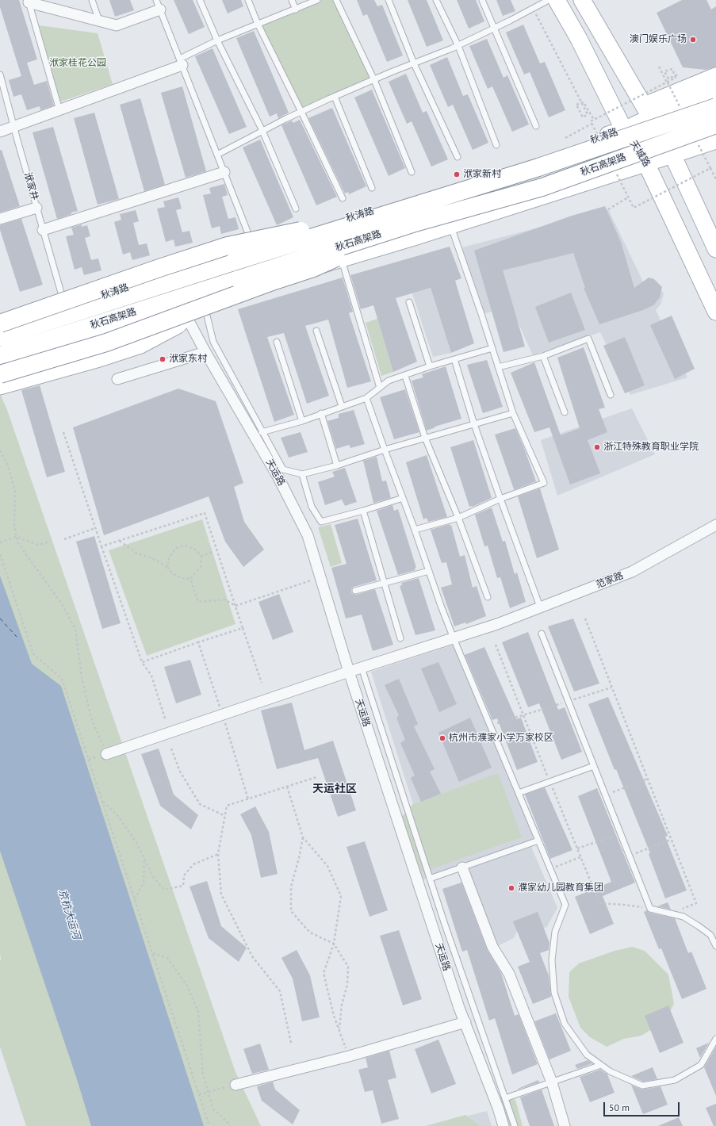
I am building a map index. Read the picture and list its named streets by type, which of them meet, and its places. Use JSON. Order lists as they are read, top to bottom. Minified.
{"streets":{"highway":["秋石高架路"],"main road":["秋涛路","天城路"],"street":["天运路","范家路"],"lane":["洑家井"]},"crossings":[["秋涛路","天城路"],["天运路","范家路"]],"districts":["天运社区"],"water":["京杭大运河"],"parks":["洑家桂花公园"],"places":["澳门娱乐广场","洑家新村","洑家东村","浙江特殊教育职业学院","杭州市濮家小学万家校区","濮家幼儿园教育集团"],"scale_bar":"50 m"}
